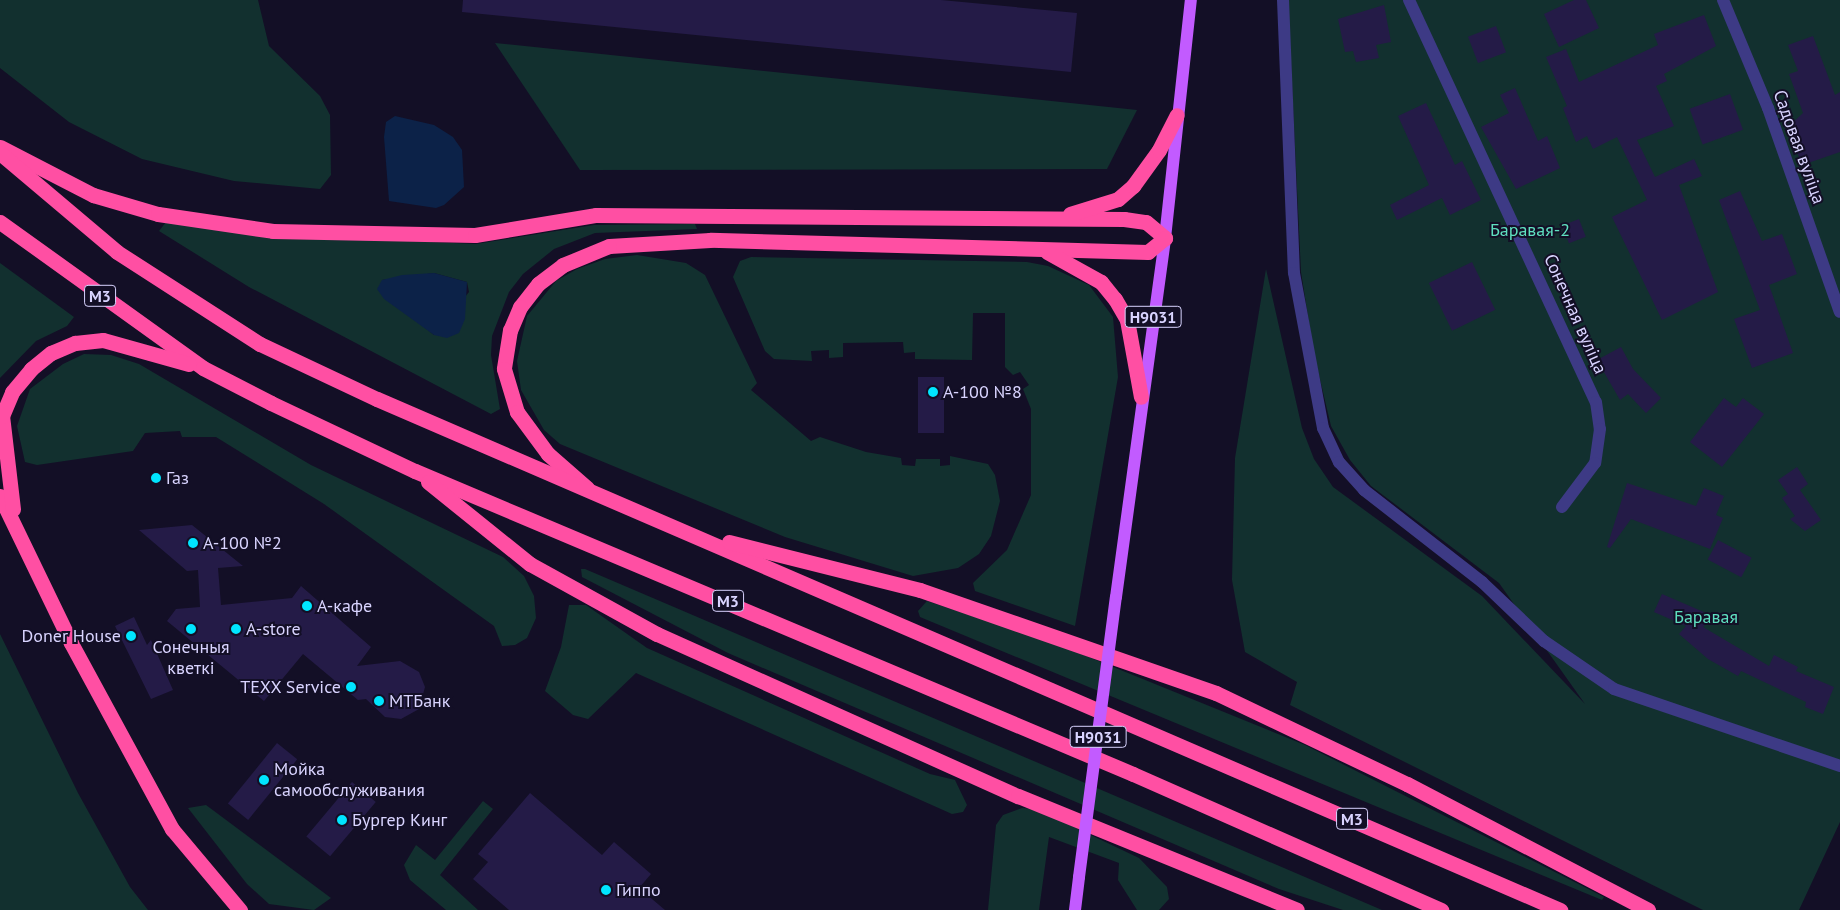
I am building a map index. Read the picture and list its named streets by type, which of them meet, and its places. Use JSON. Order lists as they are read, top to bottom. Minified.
{"streets":{"highway":["М3"],"main road":["Н9031"],"street":["Садовая вуліца","Сонечная вуліца"]},"parks":["Баравая-2","Баравая"],"places":["А-100 №8","Газ","А-100 №2","А-кафе","Сонечныя кветкі","A-store","Doner House","TEXX Service","МТБанк","Мойка самообслуживания","Бургер Кинг","Гиппо"]}
